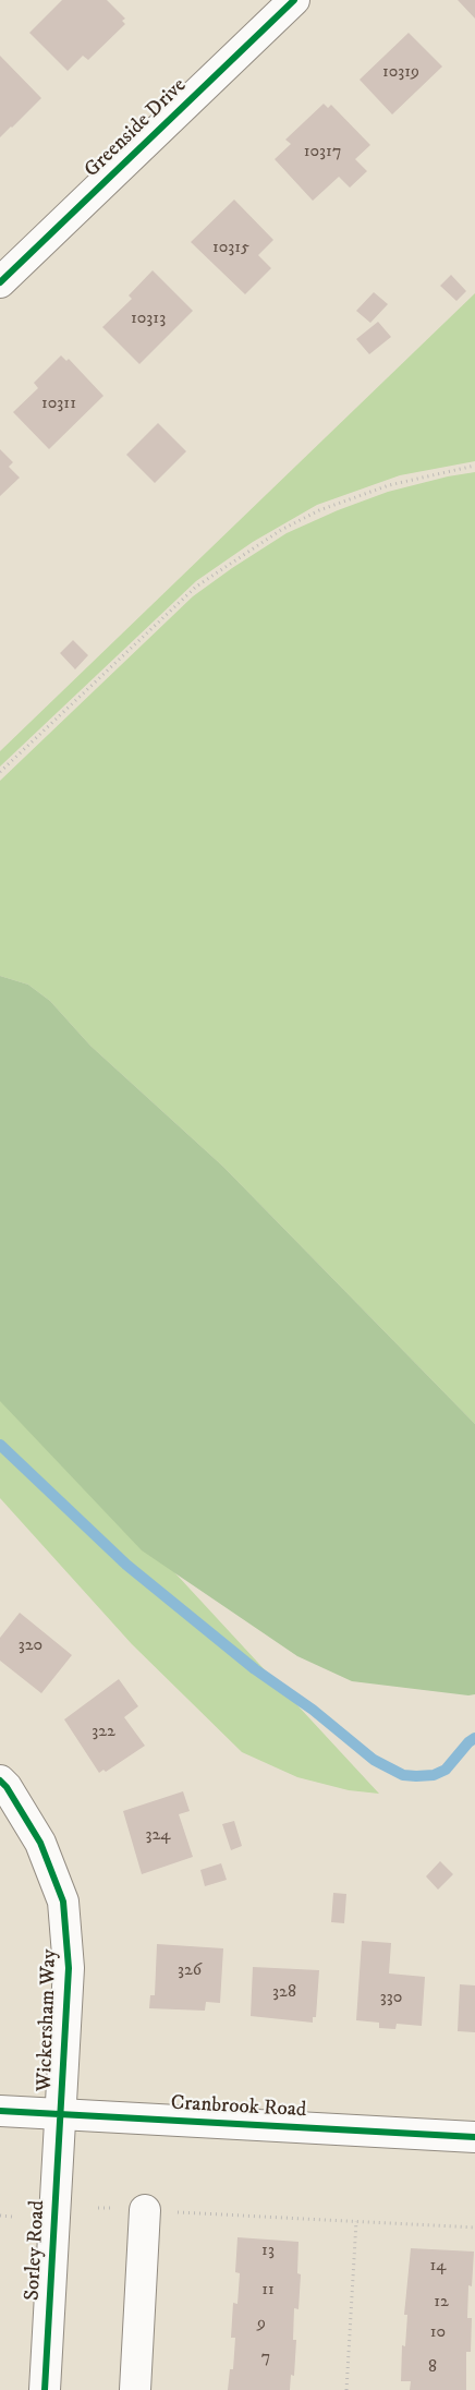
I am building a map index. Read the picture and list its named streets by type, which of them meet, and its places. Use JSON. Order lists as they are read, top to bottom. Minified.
{"streets":{"street":["Greenside Drive","Wickersham Way","Cranbrook Road","Sorley Road"]},"crossings":[["Wickersham Way","Cranbrook Road"],["Wickersham Way","Sorley Road"],["Cranbrook Road","Sorley Road"]],"house_numbers":["10319","10317","10315","10313","10311","320","322","324","326","328","330","13","14","11","12","9","10","7","8"]}
